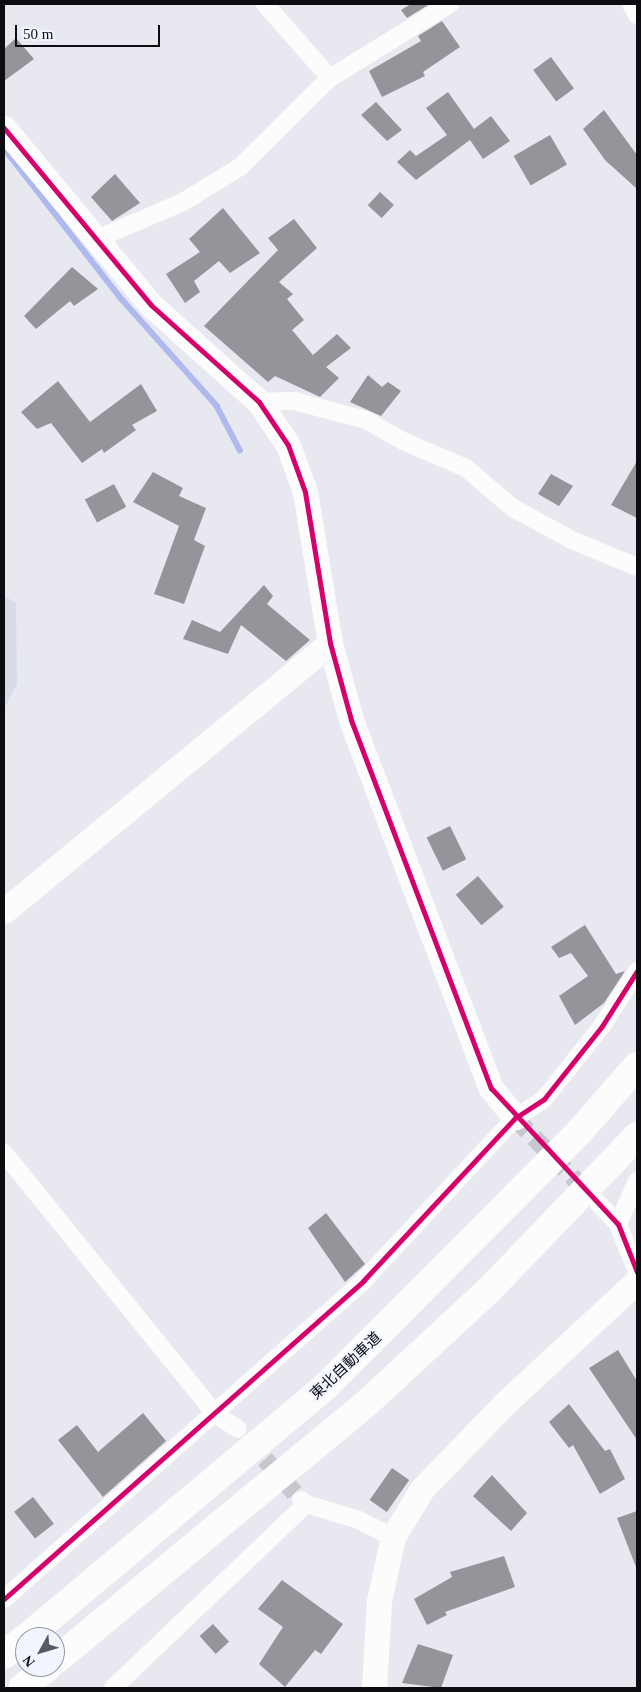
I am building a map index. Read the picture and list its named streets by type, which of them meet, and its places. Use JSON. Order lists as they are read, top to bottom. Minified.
{"streets":{"highway":["東北自動車道"]},"scale_bar":"50 m","north":"bottom left"}
